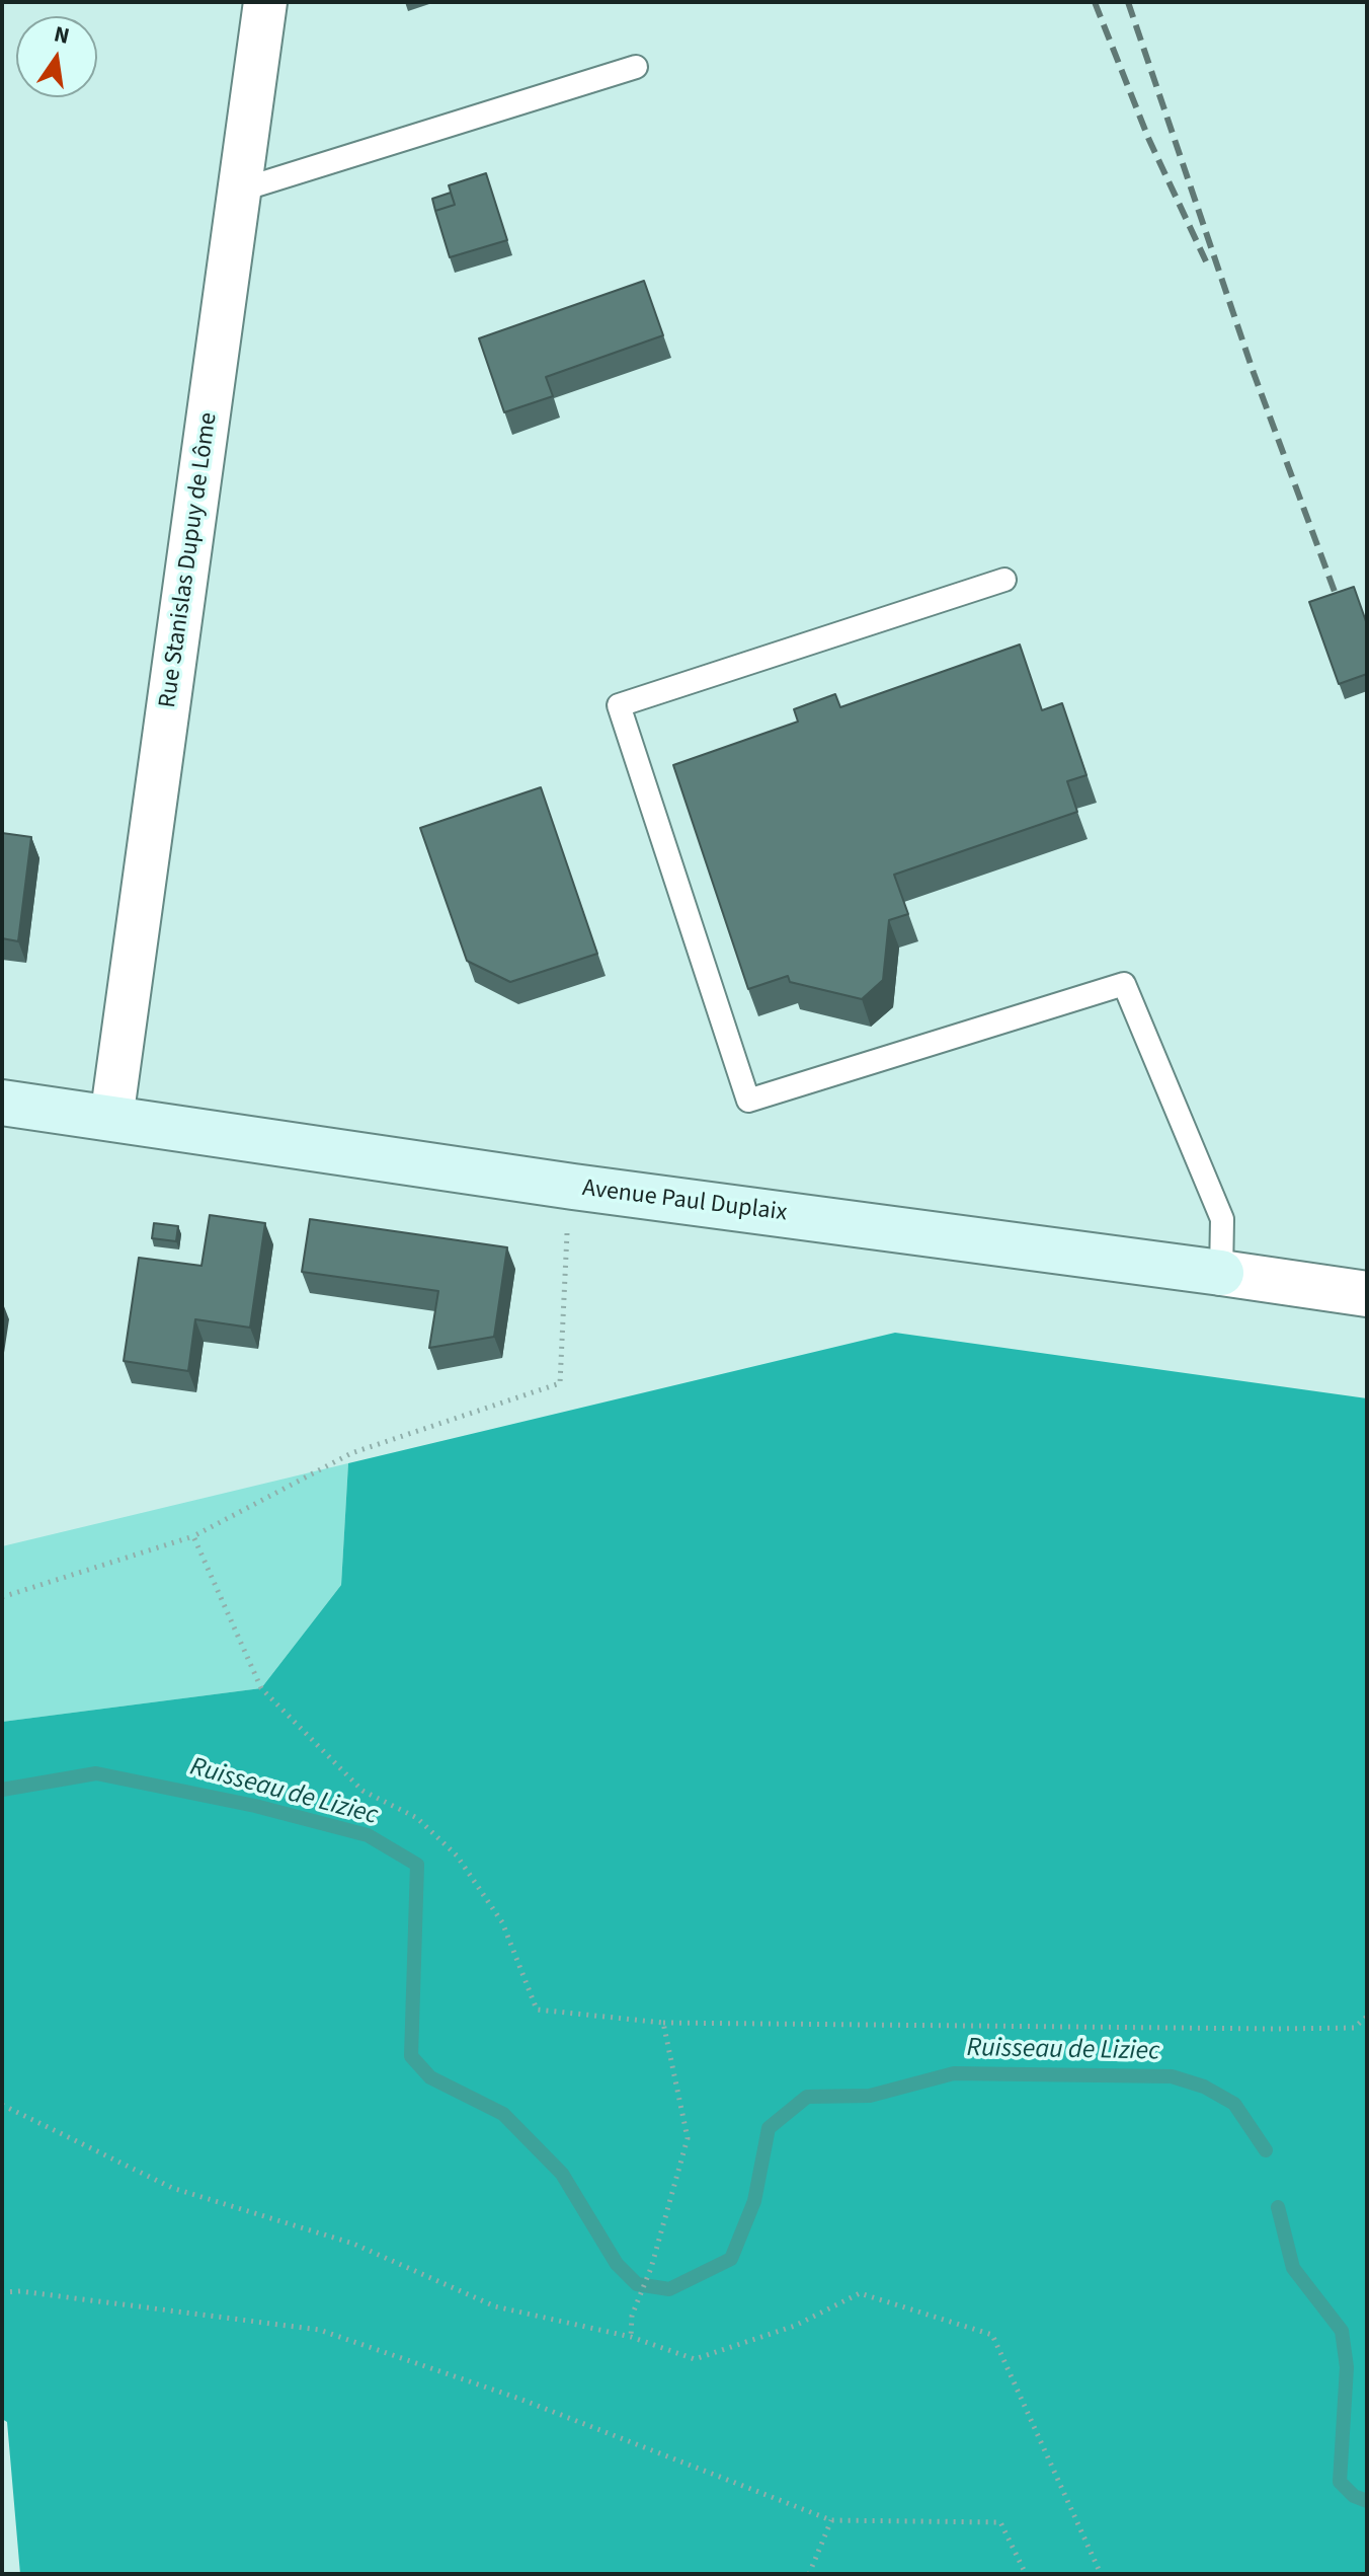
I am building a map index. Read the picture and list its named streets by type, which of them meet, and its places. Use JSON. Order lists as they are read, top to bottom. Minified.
{"streets":{"main road":["Avenue Paul Duplaix"],"street":["Rue Stanislas Dupuy de Lôme"]},"crossings":[["Rue Stanislas Dupuy de Lôme","Avenue Paul Duplaix"]],"water":["Ruisseau de Liziec"],"north":"top"}
